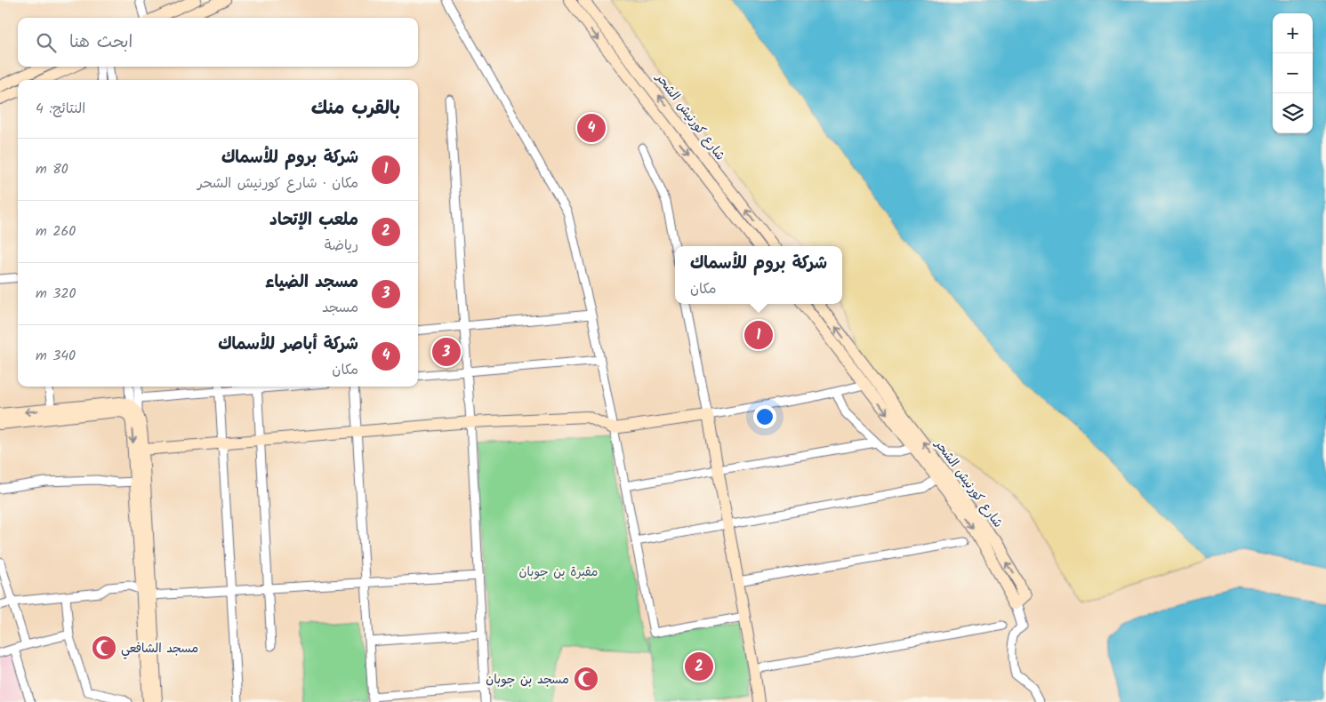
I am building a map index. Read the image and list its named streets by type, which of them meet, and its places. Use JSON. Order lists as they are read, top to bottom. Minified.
{"streets":{"street":["شارع كورنيش الشحر"]},"parks":["مقبرة بن جوبان"],"places":{"mosque":["مسجد الشافعي","مسجد بن جوبان"]},"page":{"map_buttons":["+","−"],"search":"ابحث هنا","heading":["بالقرب منك","النتائج: 4"],"pins":["4","1","3","2"],"list":[{"mark":"1","name":"شركة بروم للأسماك","note":"مكان · شارع كورنيش الشحر","value":"80 m"},{"mark":"2","name":"ملعب الإتحاد","note":"رياضة","value":"260 m"},{"mark":"3","name":"مسجد الضياء","note":"مسجد","value":"320 m"},{"mark":"4","name":"شركة أباصر للأسماك","note":"مكان","value":"340 m"}],"popup":["شركة بروم للأسماك","مكان"]}}
